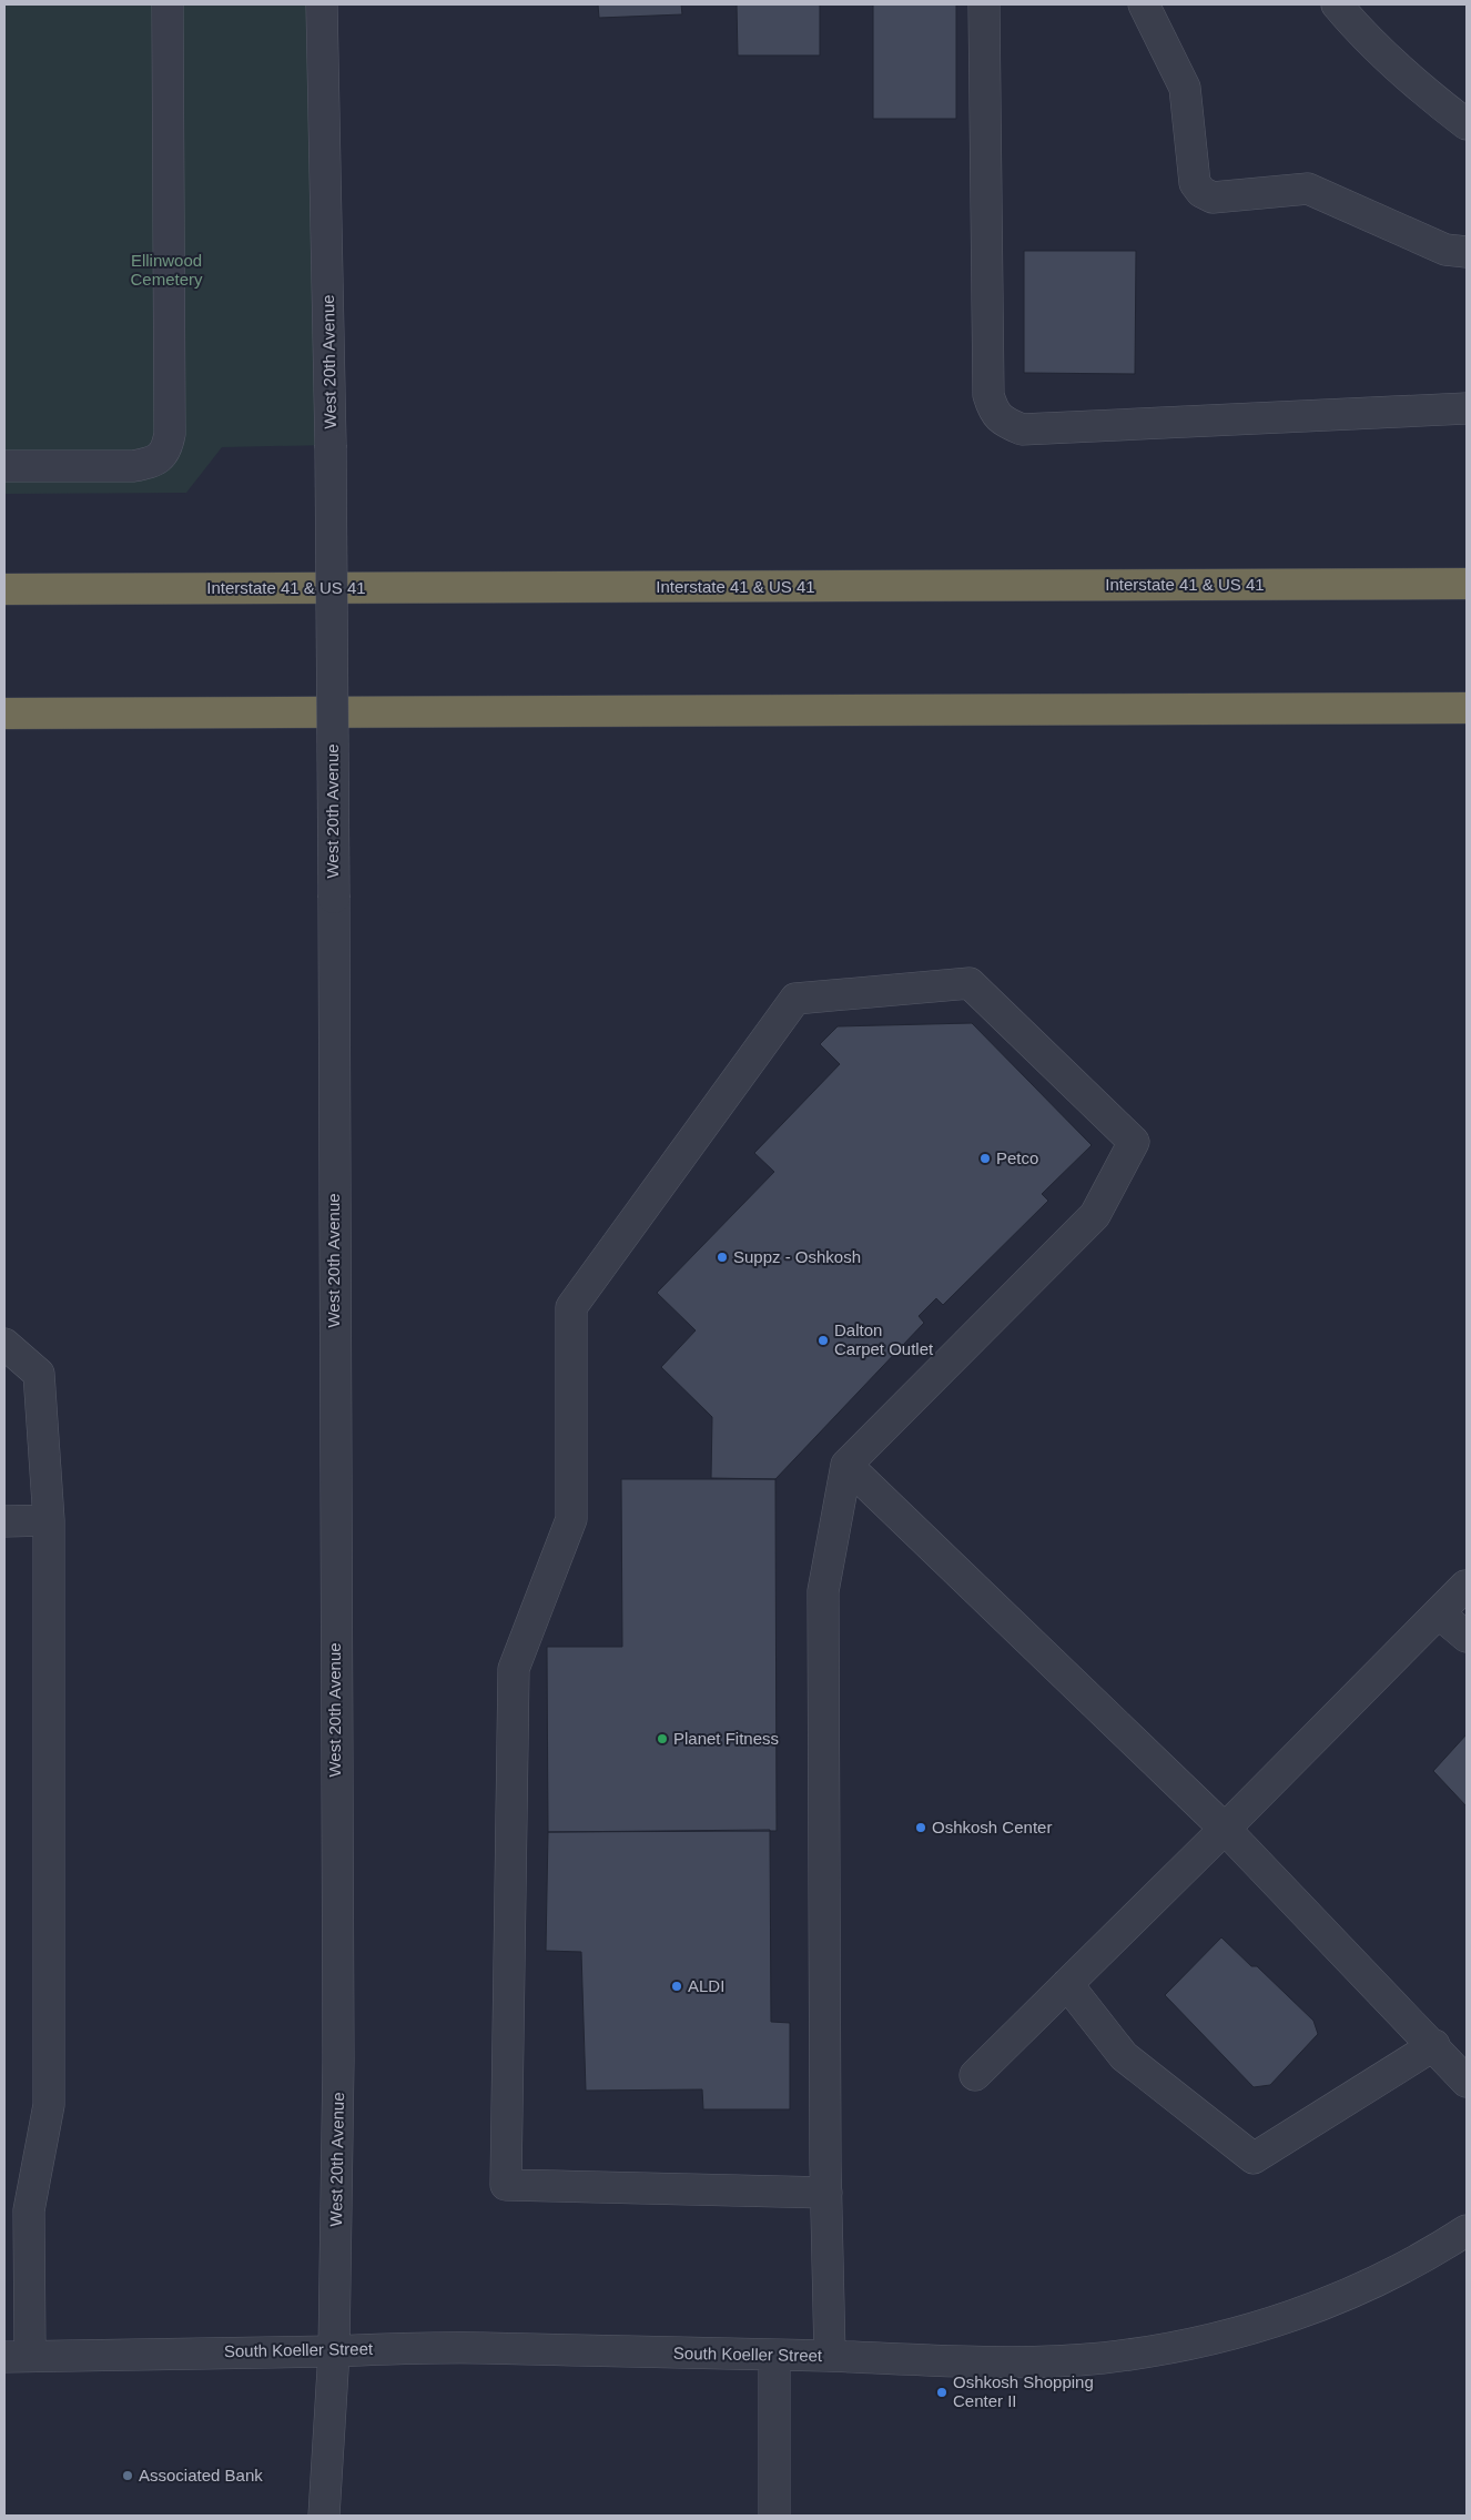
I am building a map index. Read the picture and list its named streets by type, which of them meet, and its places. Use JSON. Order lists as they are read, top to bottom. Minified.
{"streets":{"highway":["Interstate 41 & US 41"],"street":["West 20th Avenue","South Koeller Street"]},"crossings":[["West 20th Avenue","South Koeller Street"]],"parks":["Ellinwood Cemetery"],"places":["Petco","Suppz - Oshkosh","Dalton Carpet Outlet","Planet Fitness","Oshkosh Center","ALDI","Oshkosh Shopping Center II","Associated Bank"]}
